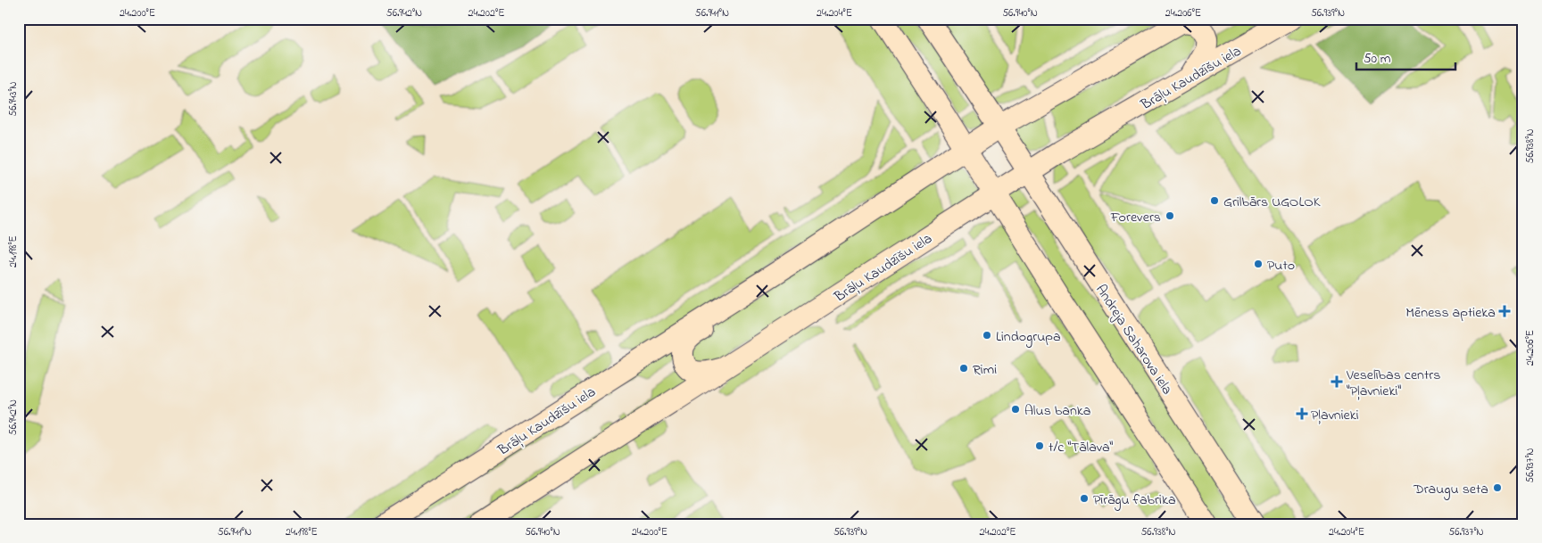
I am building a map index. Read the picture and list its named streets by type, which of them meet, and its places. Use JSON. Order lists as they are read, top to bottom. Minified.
{"streets":{"street":["Brāļu Kaudzīšu iela","Andreja Saharova iela"]},"crossings":[["Brāļu Kaudzīšu iela","Andreja Saharova iela"]],"places":{"other":["Grilbārs UGOLOK","Forevers","Puto","Lindogrupa","Rimi","Alus banka","t/c \"Tālava\"","Draugu seta","Pīrāgu fabrika"],"health":["Mēness aptieka","Veselības centrs \"Pļavnieki\"","Pļavnieki"]},"scale_bar":"50 m","coordinates":["24.200°E","56.942°N","24.202°E","56.941°N","24.204°E","56.940°N","24.206°E","56.939°N","56.943°N","56.938°N","24.198°E","56.937°N"]}
